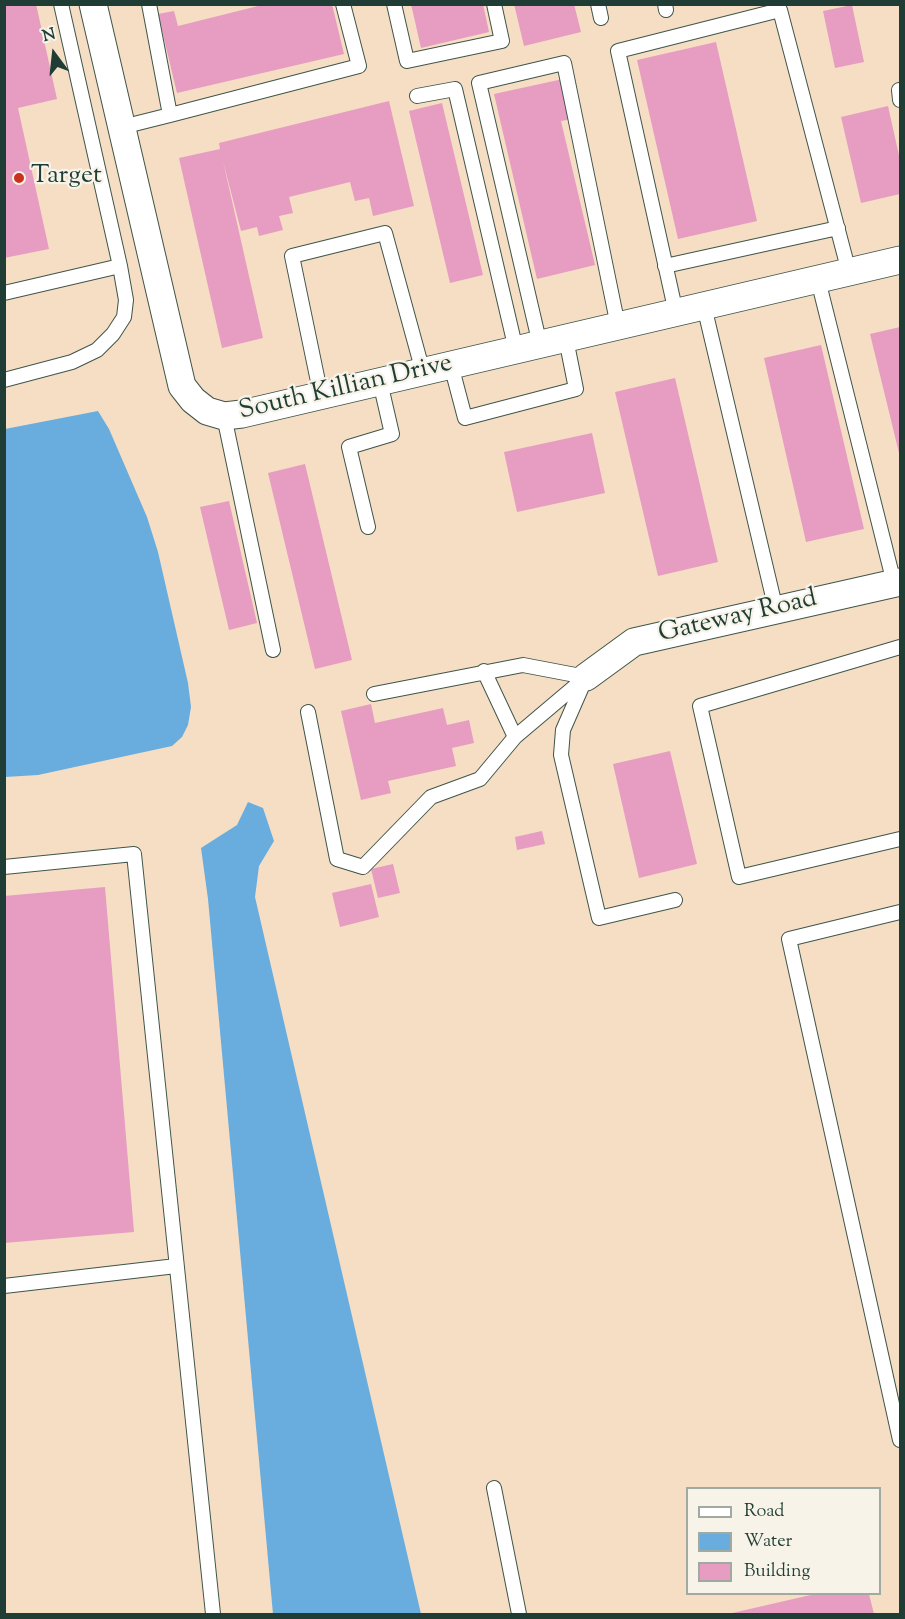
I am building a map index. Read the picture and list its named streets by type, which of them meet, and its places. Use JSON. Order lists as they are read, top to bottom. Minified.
{"streets":{"street":["South Killian Drive","Gateway Road"]},"places":["Target"],"legend":["Road","Water","Building"],"north":"top"}
